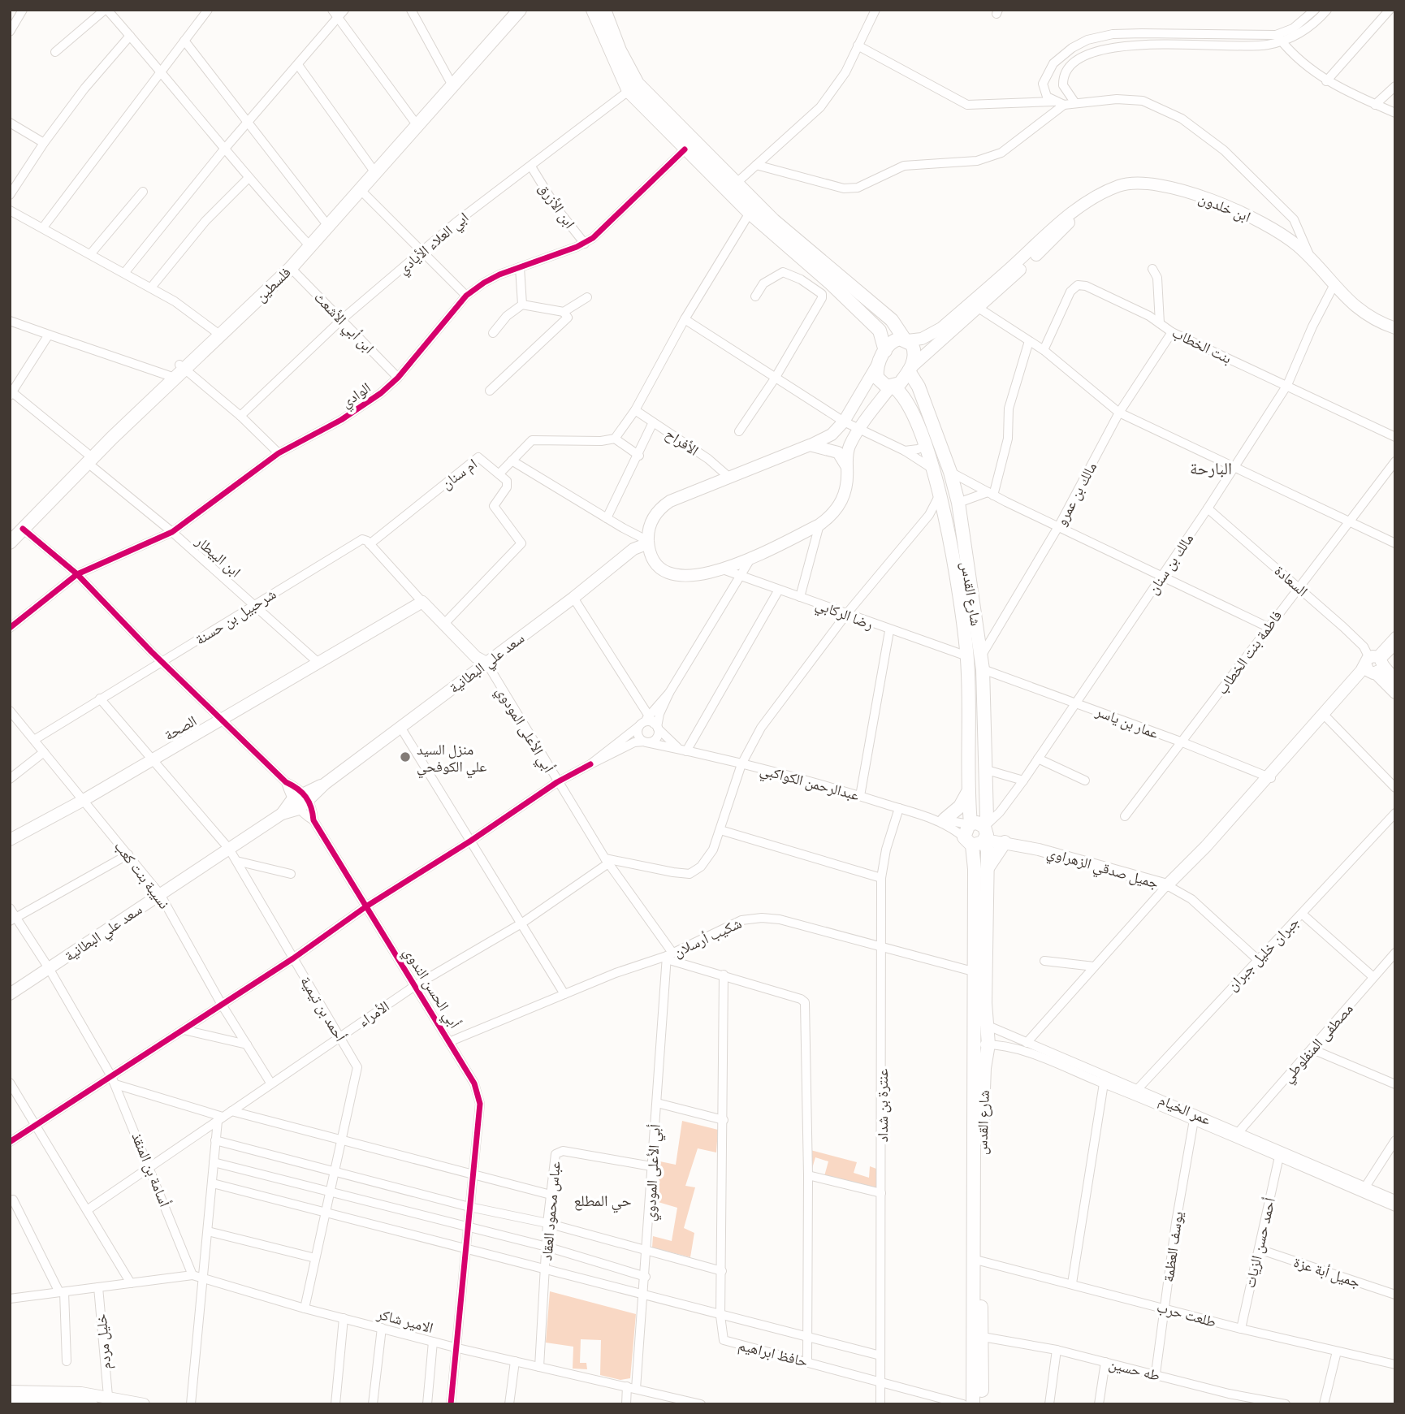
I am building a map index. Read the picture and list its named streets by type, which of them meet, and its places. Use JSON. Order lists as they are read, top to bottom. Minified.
{"streets":{"main road":["ابن خلدون","فلسطين","السعادة","شارع القدس","سعد علي البطانية","الصحة","أبي الأعلى المودوي","جميل صدقي الزهراوي"],"street":["ابن الأزرق","ابي العلاء الأيادي","ابن أبي الأشعث","بنت الخطاب","الوادي","الأفراح","ام سنان","مالك بن عمرو","ابن البيطار","مالك بن سنان","رضا الركابي","شرحبيل بن حسنة","فاطمة بنت الخطاب","عمار بن ياسر","عبدالرحمن الكواكبي","نسيبة بنت كعب","شكيب أرسلان","جبران خليل جبران","أبي الحسن الندوي","أحمد بن تيمية","الأمراء","مصطفى المنفلوطي","عنترة بن شداد","عمر الخيام","أسامة بن المنقذ","عباس محمود العقاد","أحمد حسن الزيات","يوسف العظمة","جميل أبة عزة","طلعت حرب","الامير شاكر","خليل مردم","حافظ ابراهيم","طه حسين"]},"crossings":[["ابن الأزرق","ابي العلاء الأيادي"],["ابن الأزرق","الوادي"],["ابن خلدون","مالك بن سنان"],["ابي العلاء الأيادي","ابن أبي الأشعث"],["فلسطين","ابن أبي الأشعث"],["فلسطين","ابن البيطار"],["ابن أبي الأشعث","الوادي"],["بنت الخطاب","مالك بن عمرو"],["بنت الخطاب","مالك بن سنان"],["الوادي","ابن البيطار"],["ام سنان","شرحبيل بن حسنة"],["ام سنان","أبي الأعلى المودوي"],["مالك بن عمرو","شارع القدس"],["مالك بن عمرو","عمار بن ياسر"],["ابن البيطار","شرحبيل بن حسنة"],["ابن البيطار","الصحة"],["مالك بن سنان","السعادة"],["مالك بن سنان","شارع القدس"],["مالك بن سنان","عمار بن ياسر"],["السعادة","فاطمة بنت الخطاب"],["السعادة","جميل صدقي الزهراوي"],["شارع القدس","عمار بن ياسر"],["شارع القدس","عمر الخيام"],["شارع القدس","طلعت حرب"],["شارع القدس","طه حسين"],["شرحبيل بن حسنة","نسيبة بنت كعب"],["شرحبيل بن حسنة","أحمد بن تيمية"],["فاطمة بنت الخطاب","عمار بن ياسر"],["سعد علي البطانية","أبي الأعلى المودوي"],["سعد علي البطانية","نسيبة بنت كعب"],["سعد علي البطانية","أبي الحسن الندوي"],["سعد علي البطانية","أحمد بن تيمية"],["سعد علي البطانية","أسامة بن المنقذ"],["عمار بن ياسر","جميل صدقي الزهراوي"],["الصحة","أبي الأعلى المودوي"],["الصحة","نسيبة بنت كعب"],["الصحة","أحمد بن تيمية"],["أبي الأعلى المودوي","شكيب أرسلان"],["أبي الأعلى المودوي","الأمراء"],["أبي الأعلى المودوي","عباس محمود العقاد"],["أبي الأعلى المودوي","الامير شاكر"],["عبدالرحمن الكواكبي","عنترة بن شداد"],["نسيبة بنت كعب","الأمراء"],["شكيب أرسلان","أبي الحسن الندوي"],["شكيب أرسلان","عنترة بن شداد"],["جبران خليل جبران","عمر الخيام"],["أبي الحسن الندوي","الأمراء"],["أبي الحسن الندوي","الامير شاكر"],["أحمد بن تيمية","الأمراء"],["أحمد بن تيمية","الامير شاكر"],["الأمراء","أسامة بن المنقذ"],["مصطفى المنفلوطي","عمر الخيام"],["عنترة بن شداد","حافظ ابراهيم"],["عمر الخيام","أحمد حسن الزيات"],["عمر الخيام","يوسف العظمة"],["أسامة بن المنقذ","الامير شاكر"],["عباس محمود العقاد","الامير شاكر"],["أحمد حسن الزيات","جميل أبة عزة"],["أحمد حسن الزيات","طلعت حرب"],["يوسف العظمة","طلعت حرب"],["يوسف العظمة","طه حسين"]],"districts":["البارحة","حي المطلع"],"places":["منزل السيد علي الكوفحي"]}
